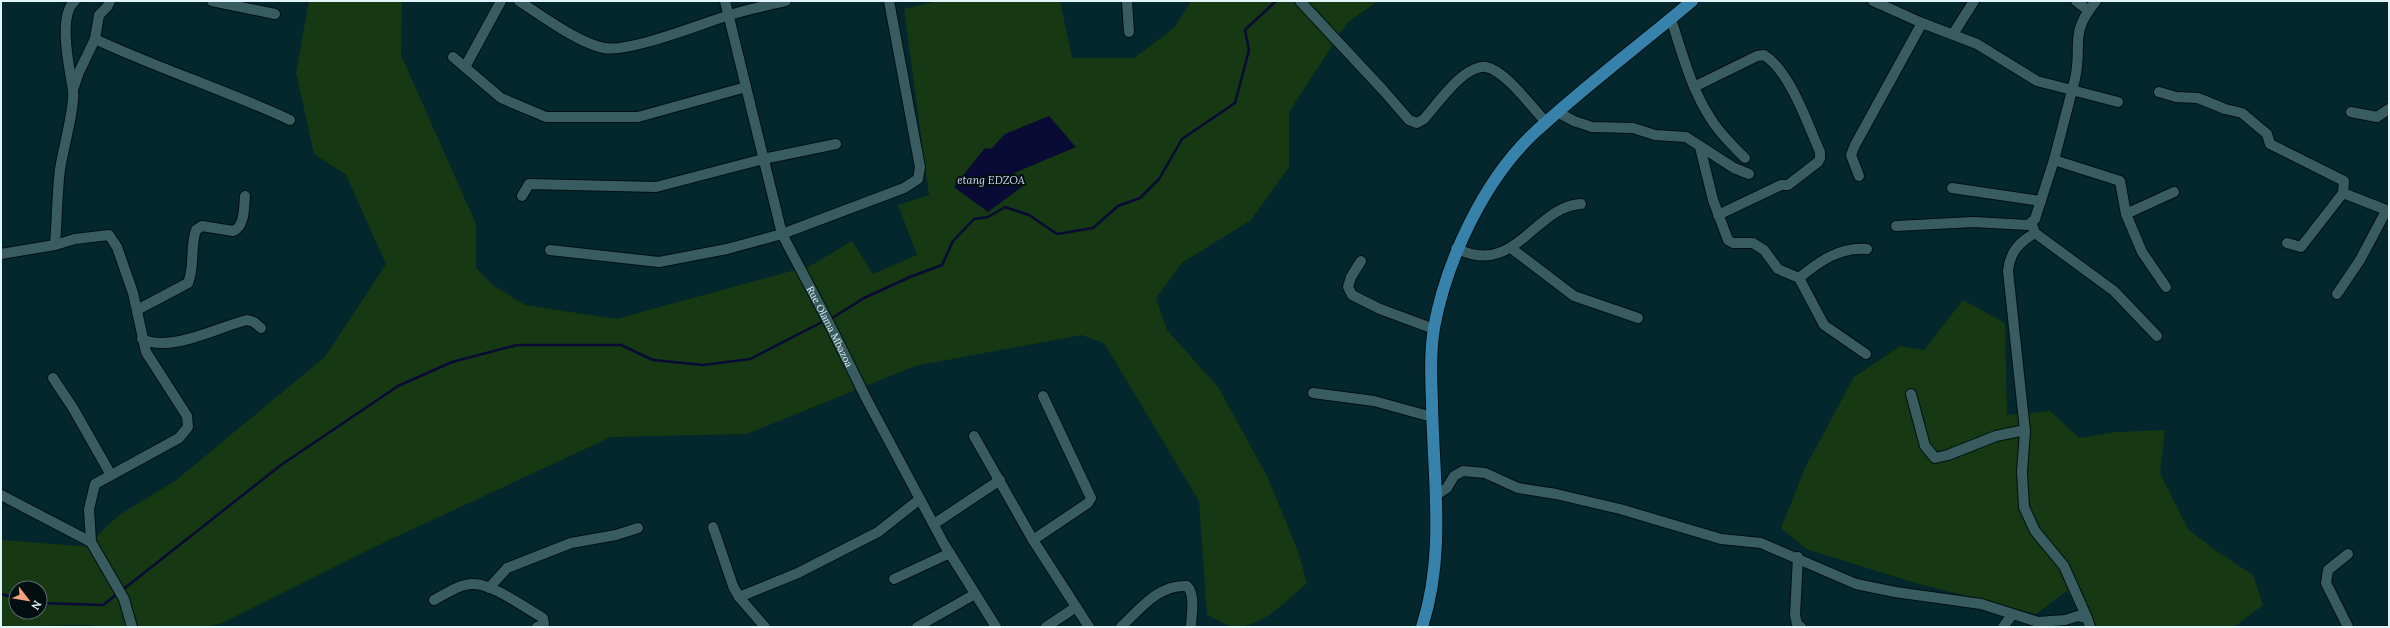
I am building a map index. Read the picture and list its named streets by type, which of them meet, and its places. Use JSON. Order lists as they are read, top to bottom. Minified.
{"streets":{"street":["Rue Olama Mbazoa"]},"water":["etang EDZOA"],"north":"bottom right"}
